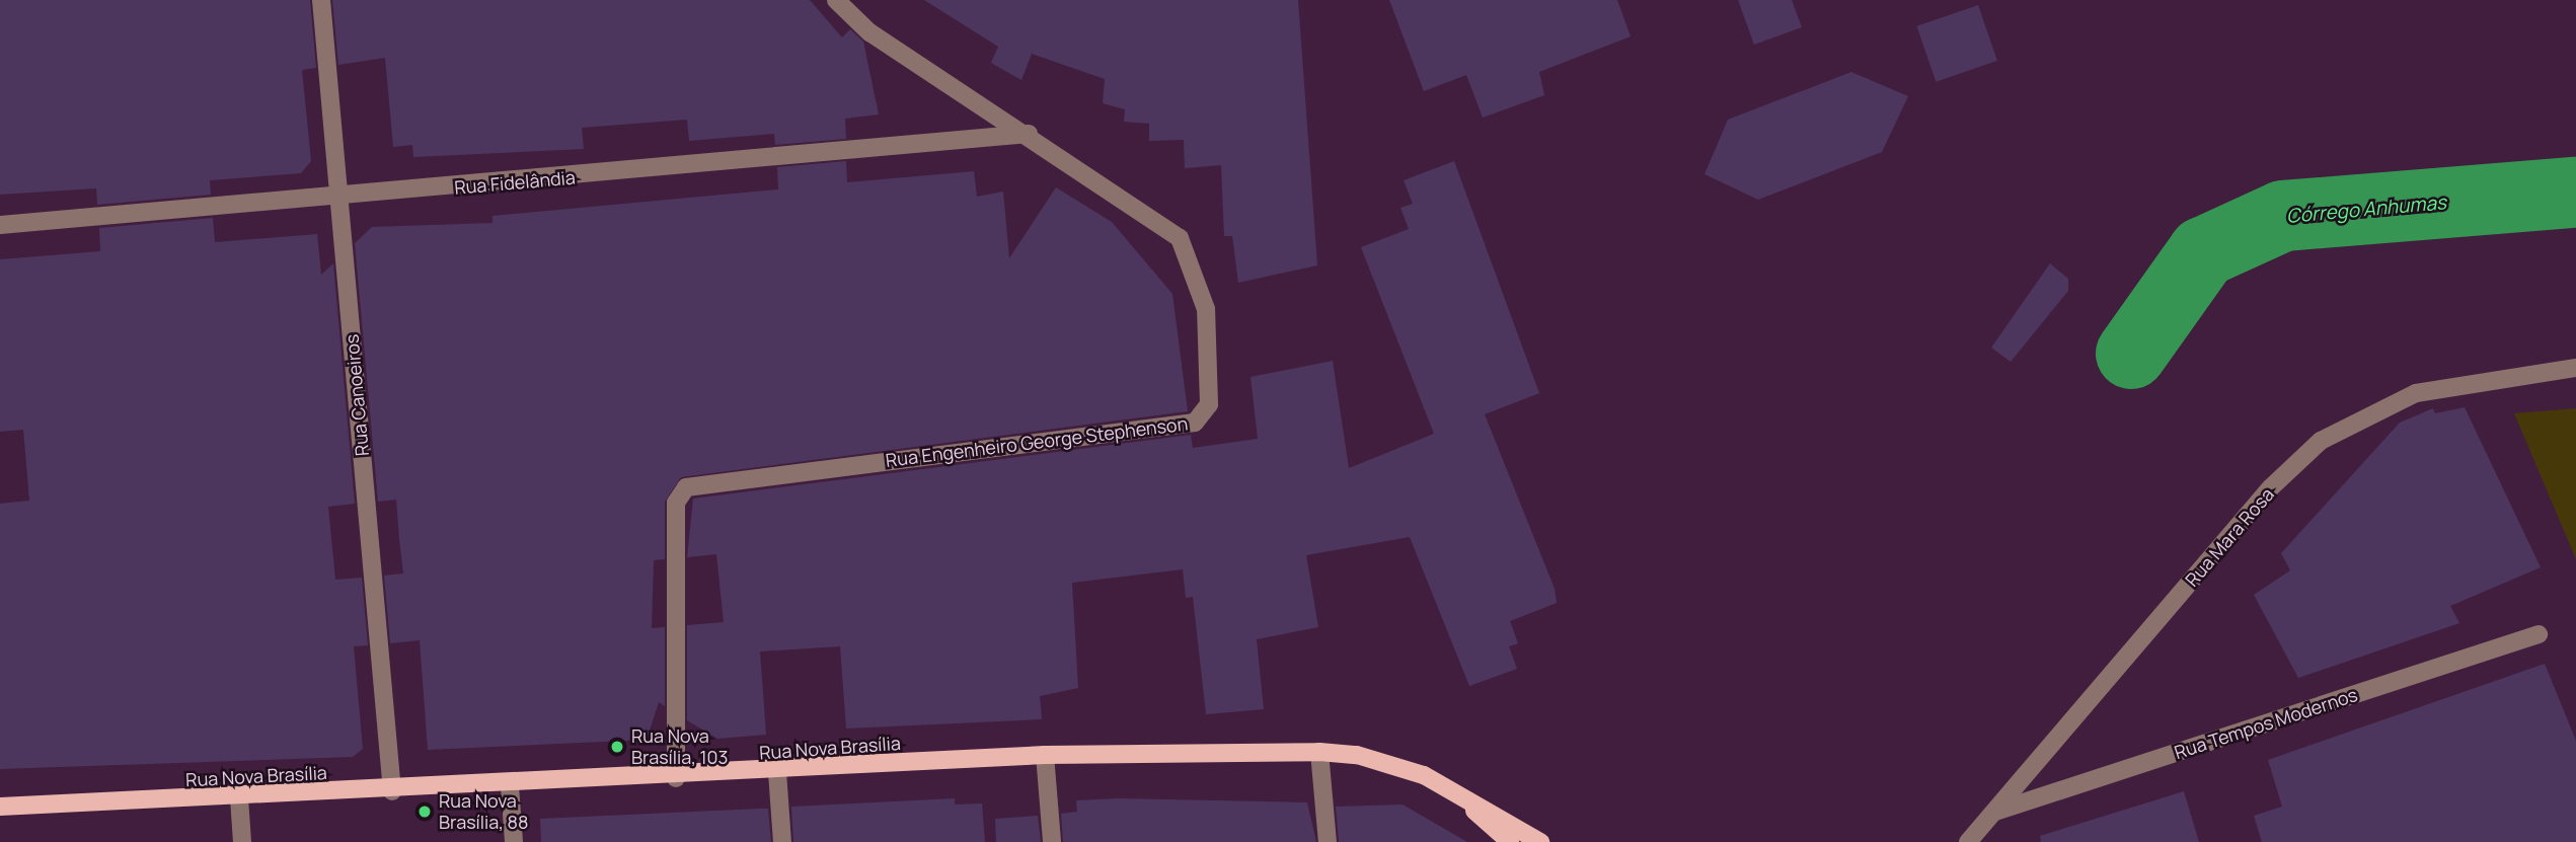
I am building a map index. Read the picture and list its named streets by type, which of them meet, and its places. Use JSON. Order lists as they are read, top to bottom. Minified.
{"streets":{"main road":["Rua Nova Brasília"],"street":["Rua Fidelândia","Rua Canoeiros","Rua Engenheiro George Stephenson","Rua Mara Rosa","Rua Tempos Modernos"]},"crossings":[["Rua Fidelândia","Rua Canoeiros"],["Rua Fidelândia","Rua Engenheiro George Stephenson"],["Rua Canoeiros","Rua Nova Brasília"],["Rua Engenheiro George Stephenson","Rua Nova Brasília"],["Rua Mara Rosa","Rua Tempos Modernos"]],"water":["Córrego Anhumas"],"places":["Rua Nova Brasília, 103","Rua Nova Brasília, 88"]}
